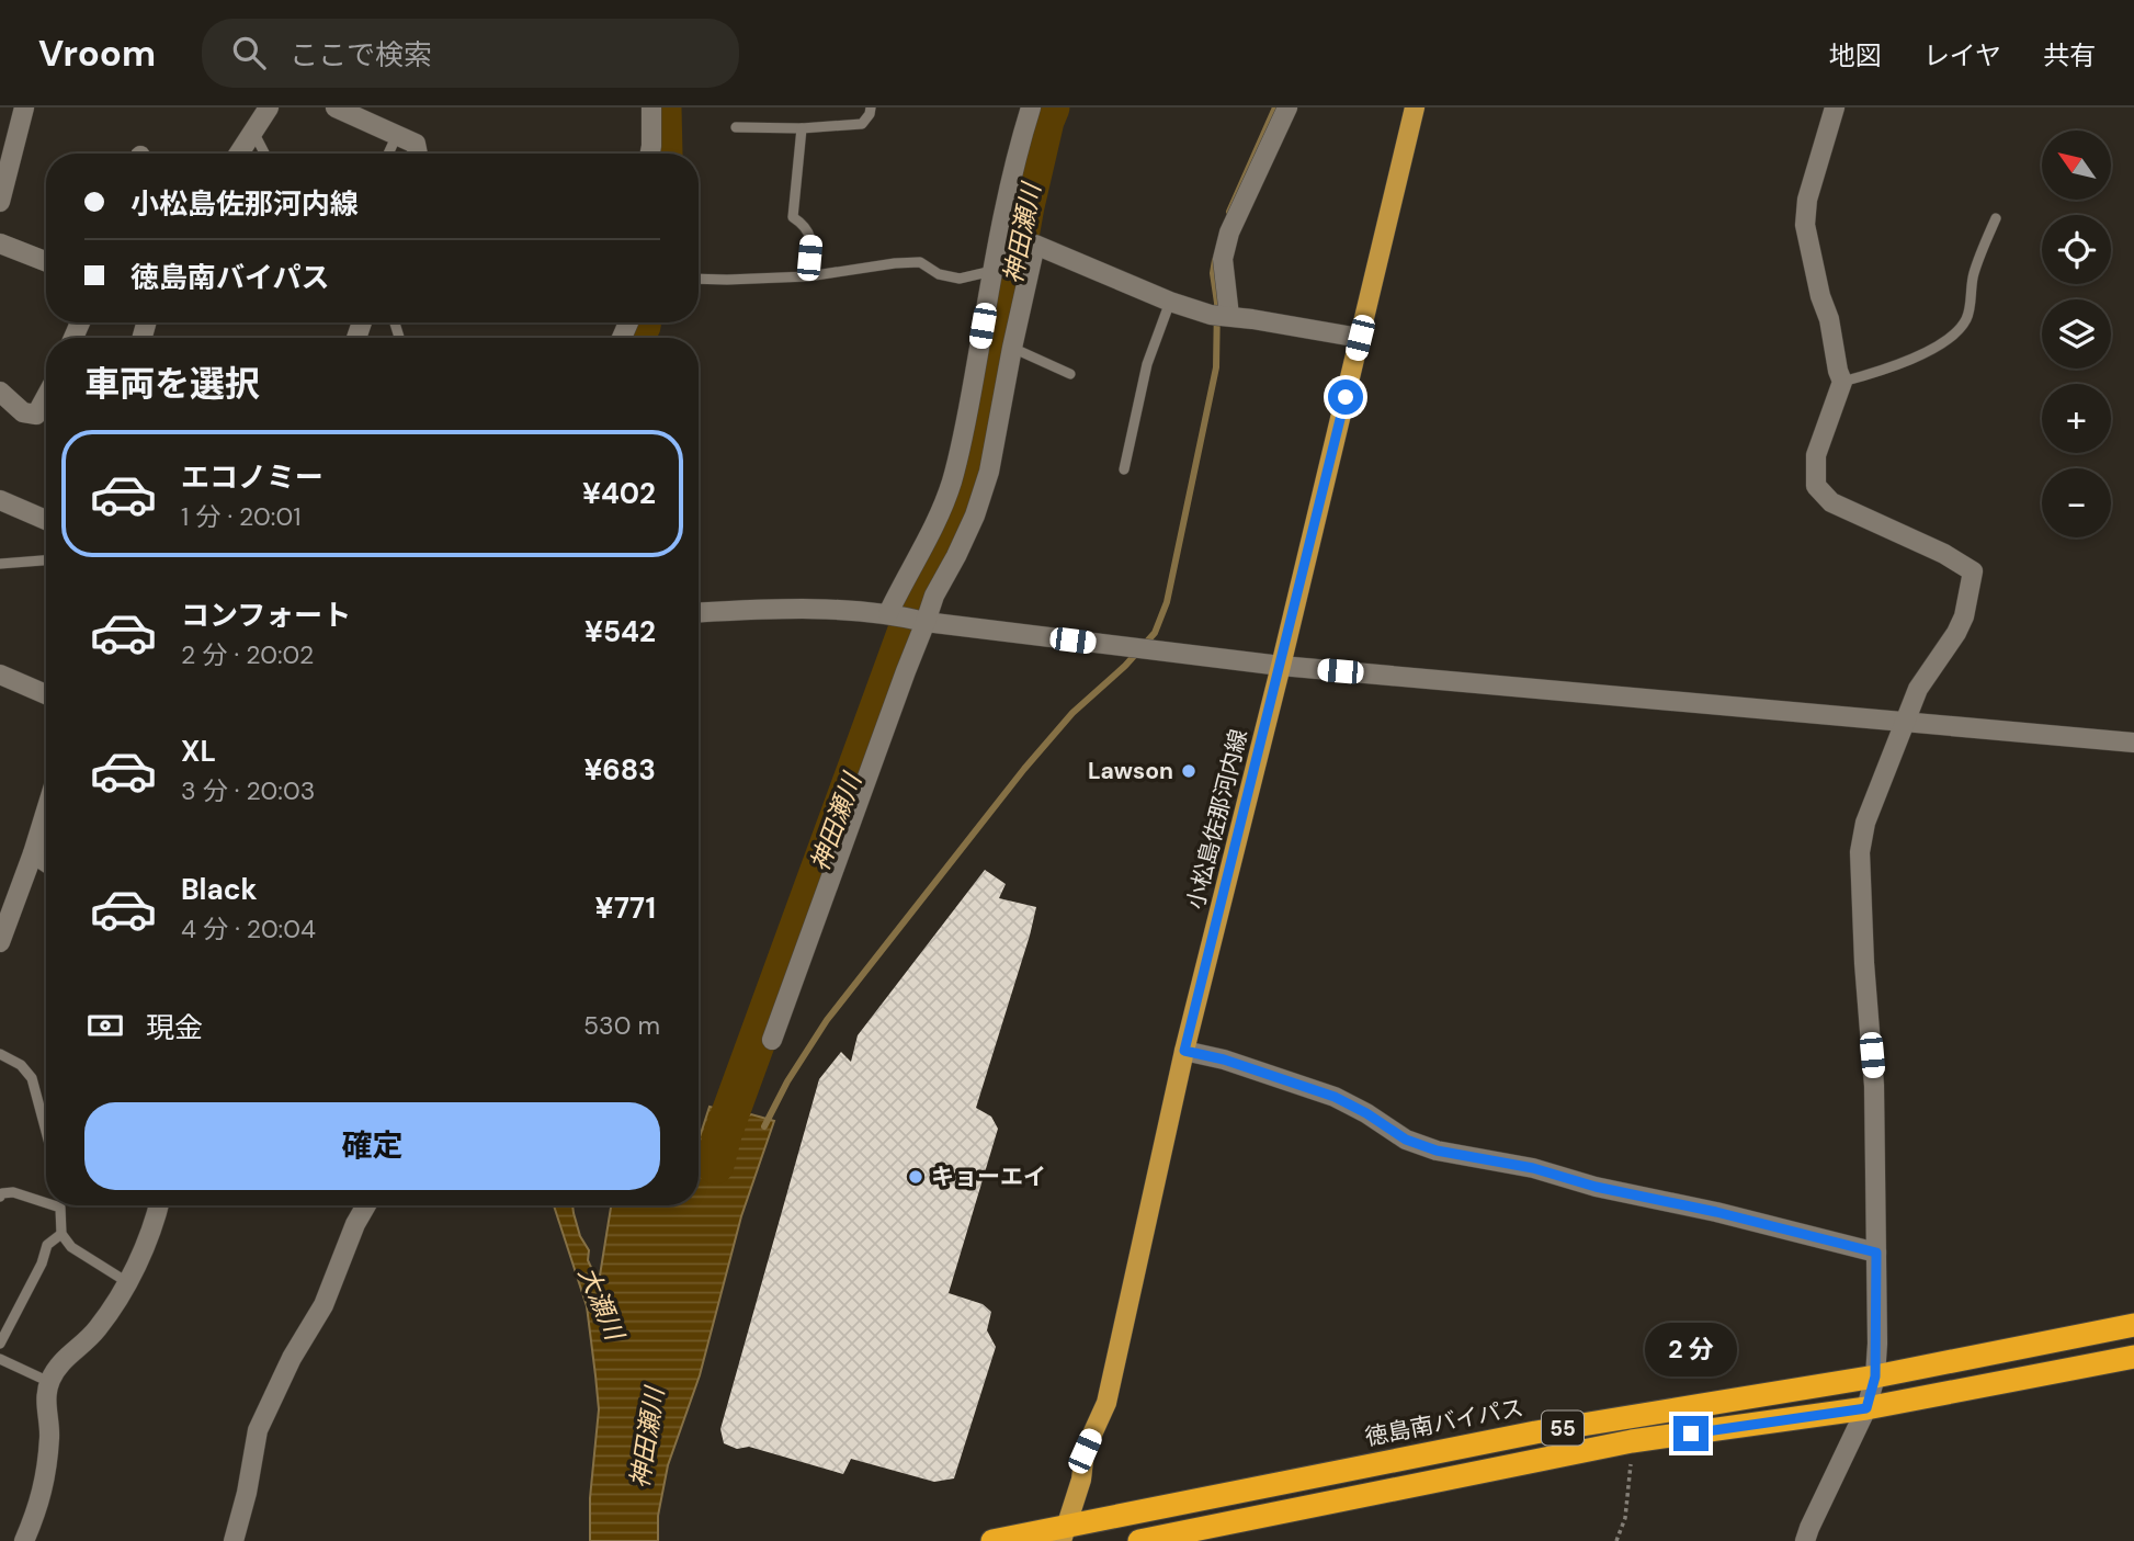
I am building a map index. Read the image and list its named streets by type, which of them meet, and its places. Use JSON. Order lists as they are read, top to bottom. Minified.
{"streets":{"highway":["徳島南バイパス","55"],"main road":["小松島佐那河内線"]},"crossings":[["小松島佐那河内線","徳島南バイパス"]],"water":["神田瀬川","大瀬川"],"places":["Lawson","キョーエイ"],"north":"top left","page":{"header":"Vroom","search":"ここで検索","nav":["地図","レイヤ","共有"],"map_buttons":["+","−"],"banner":["小松島佐那河内線","徳島南バイパス"],"heading":"車両を選択","list":[{"name":"エコノミー","note":"1 分 · 20:01","value":"¥402"},{"name":"コンフォート","note":"2 分 · 20:02","value":"¥542"},{"name":"XL","note":"3 分 · 20:03","value":"¥683"},{"name":"Black","note":"4 分 · 20:04","value":"¥771"}],"pay":["現金","530 m"],"buttons":"確定","bubble":"2 分"}}
